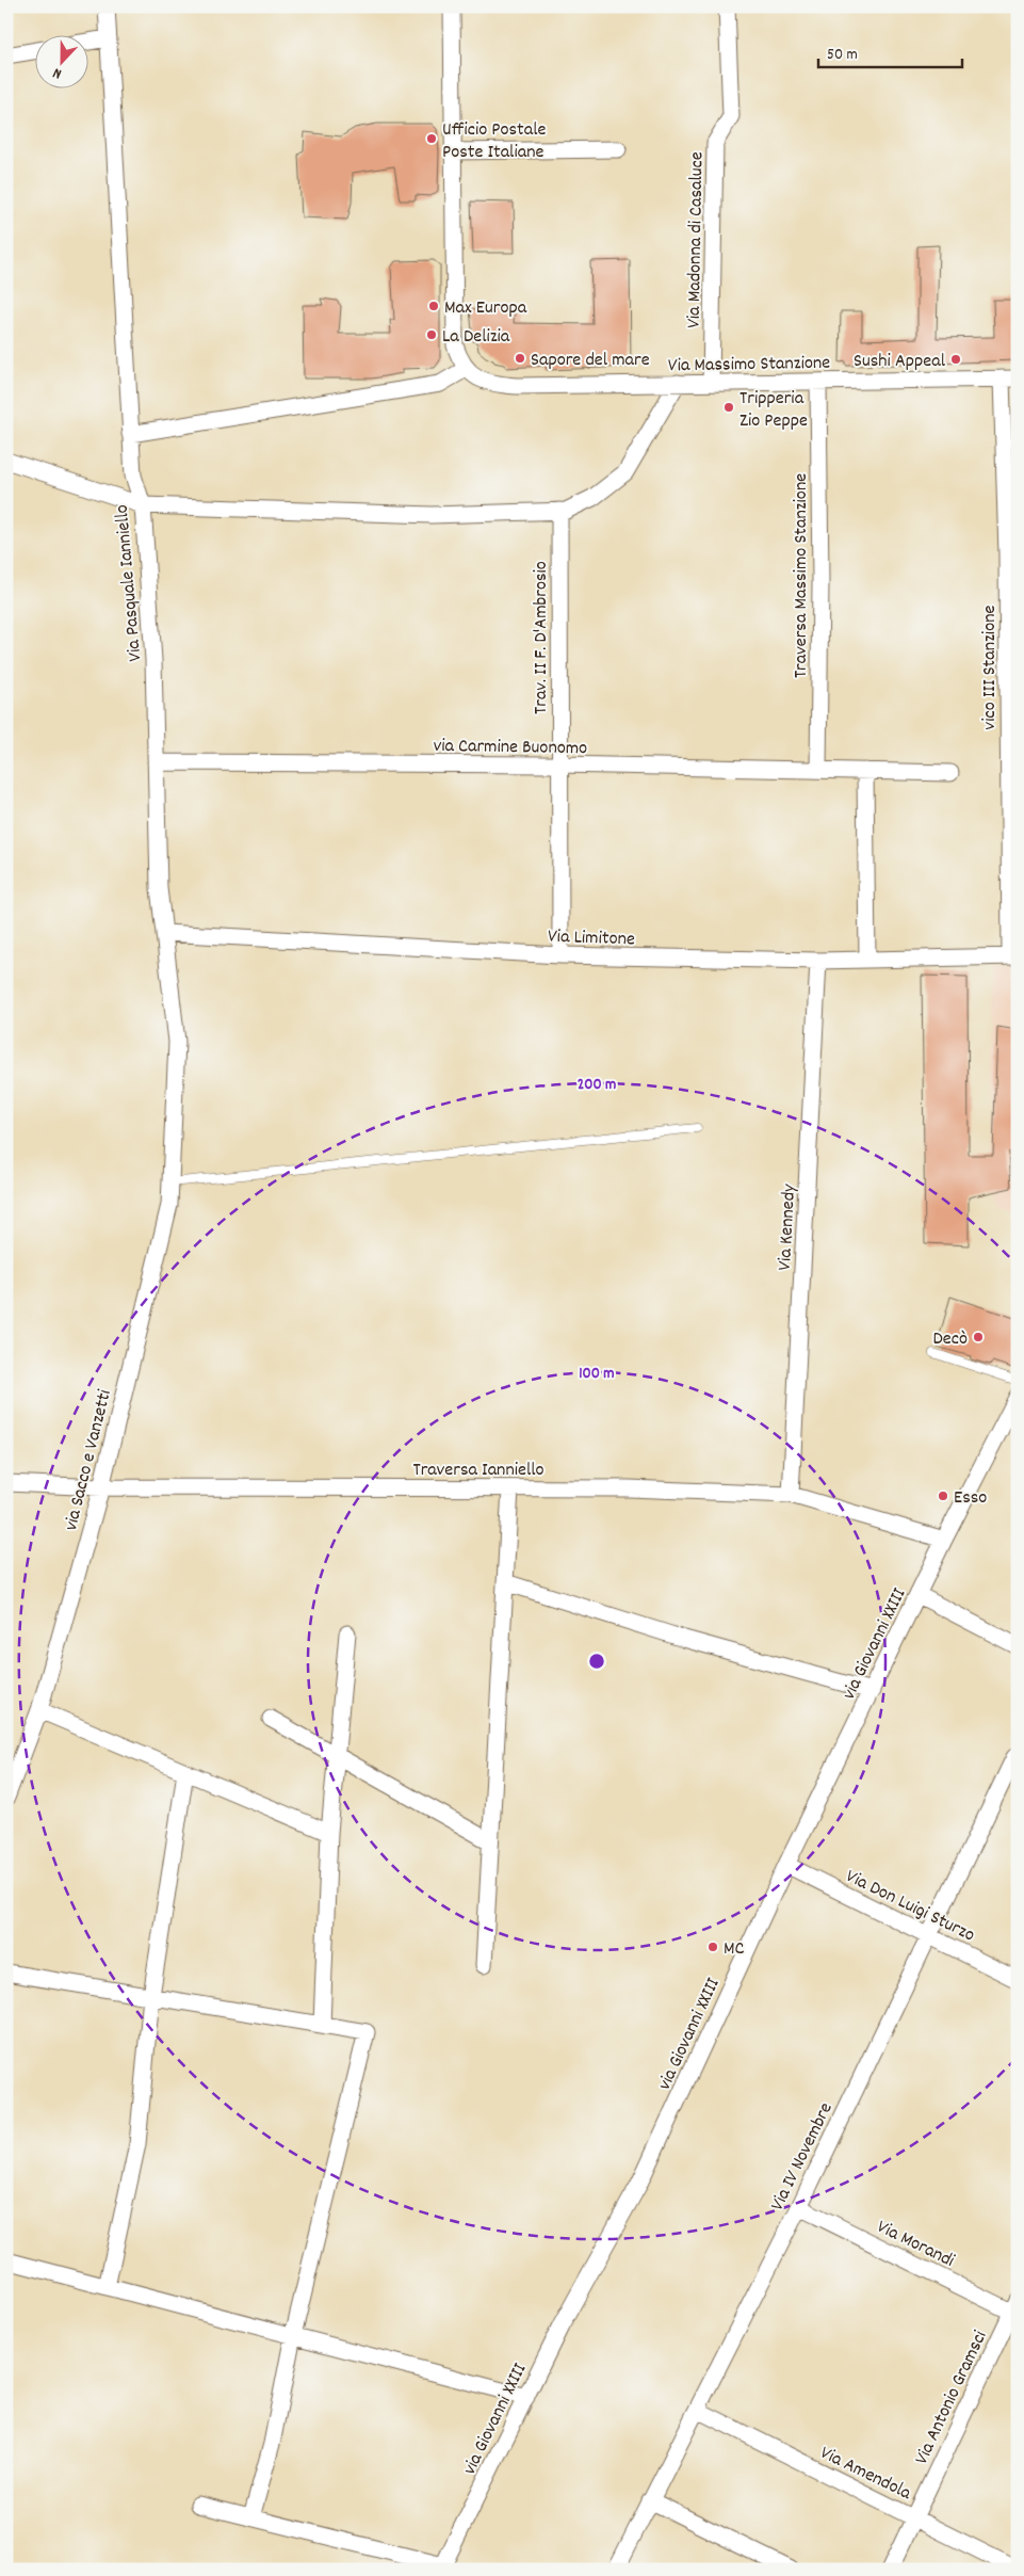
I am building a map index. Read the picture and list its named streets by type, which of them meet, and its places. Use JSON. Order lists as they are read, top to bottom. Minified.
{"streets":{"street":["Via Madonna di Casaluce","Via Massimo Stanzione","Traversa Massimo Stanzione","Via Pasquale Ianniello","Trav. II F. D'Ambrosio","vico III Stanzione","via Carmine Buonomo","Via Limitone","Via Kennedy","via Sacco e Vanzetti","Traversa Ianniello","via Giovanni XXIII","Via Don Luigi Sturzo","Via IV Novembre","Via Morandi","Via Antonio Gramsci","Via Amendola"]},"crossings":[["Via Madonna di Casaluce","Via Massimo Stanzione"],["Via Massimo Stanzione","Traversa Massimo Stanzione"],["Via Massimo Stanzione","vico III Stanzione"],["Traversa Massimo Stanzione","via Carmine Buonomo"],["Via Pasquale Ianniello","via Carmine Buonomo"],["Via Pasquale Ianniello","Via Limitone"],["Via Pasquale Ianniello","via Sacco e Vanzetti"],["Trav. II F. D'Ambrosio","via Carmine Buonomo"],["Trav. II F. D'Ambrosio","Via Limitone"],["vico III Stanzione","Via Limitone"],["Via Limitone","Via Kennedy"],["Via Kennedy","Traversa Ianniello"],["via Sacco e Vanzetti","Traversa Ianniello"],["Traversa Ianniello","via Giovanni XXIII"],["via Giovanni XXIII","Via Don Luigi Sturzo"],["Via Don Luigi Sturzo","Via IV Novembre"],["Via IV Novembre","Via Morandi"],["Via IV Novembre","Via Amendola"],["Via Morandi","Via Antonio Gramsci"],["Via Antonio Gramsci","Via Amendola"]],"places":["Ufficio Postale Poste Italiane","Max Europa","La Delizia","Sapore del mare","Sushi Appeal","Tripperia Zio Peppe","Decò","Esso","MC"],"scale_bar":"50 m","north":"bottom","rings":["200 m","100 m"]}
